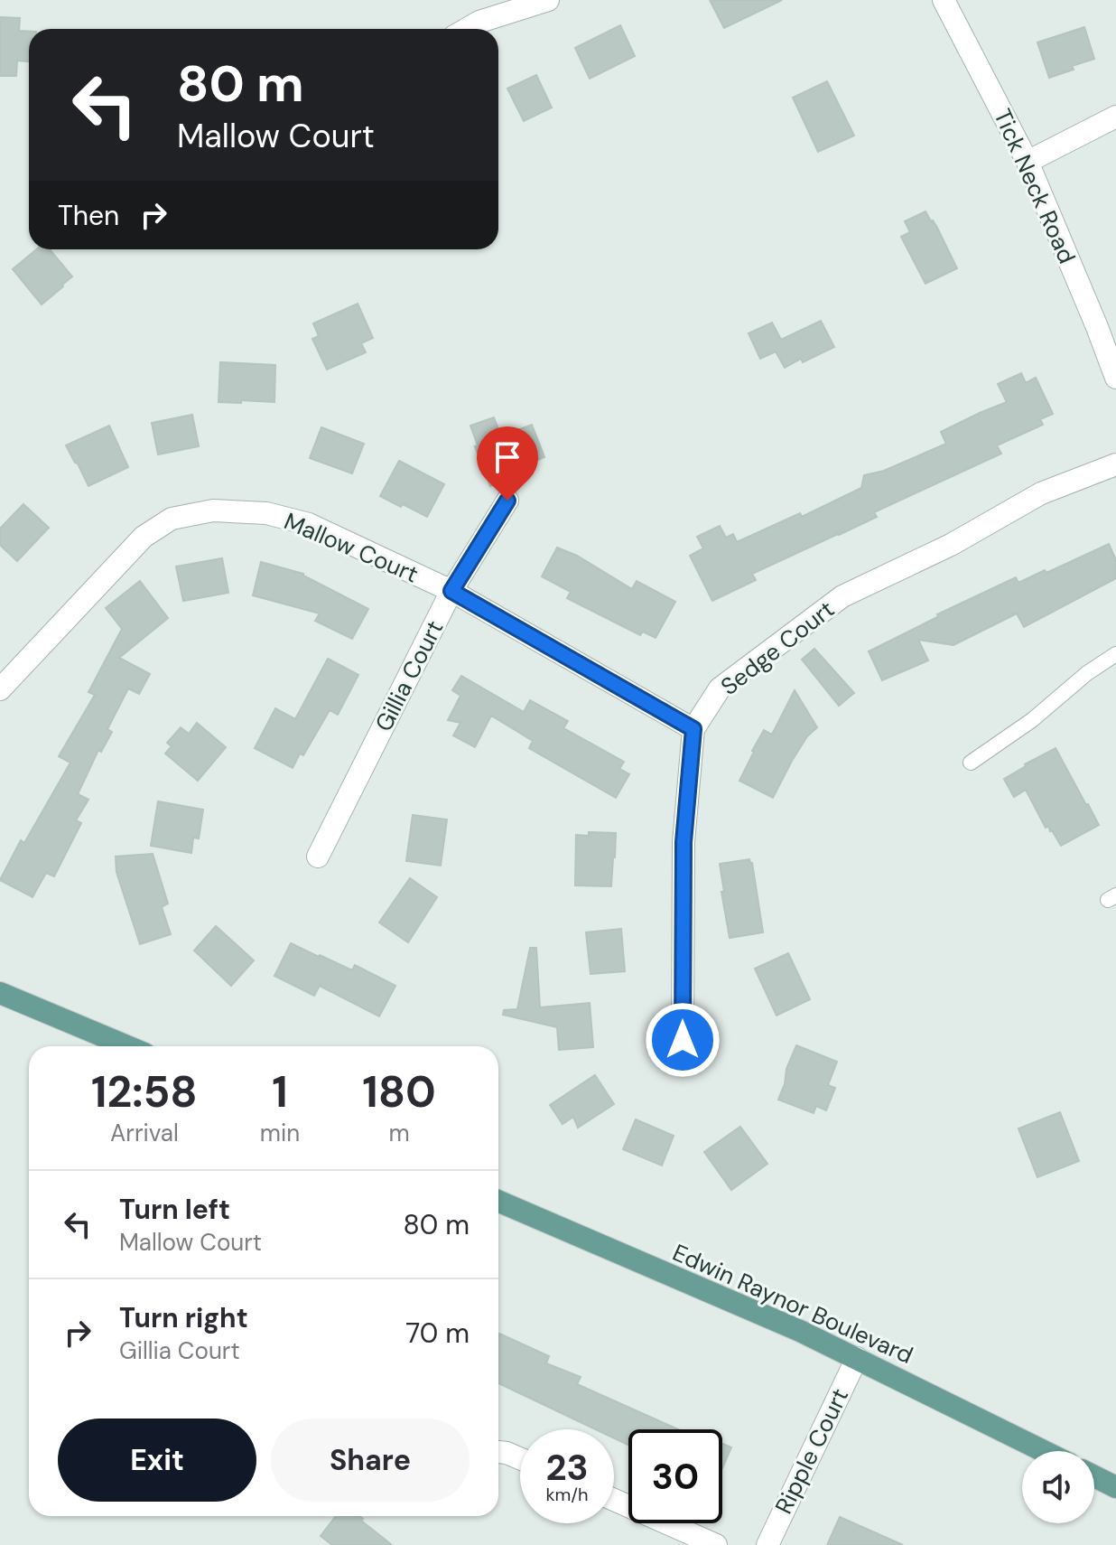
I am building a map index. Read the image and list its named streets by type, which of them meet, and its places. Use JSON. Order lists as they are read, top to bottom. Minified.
{"streets":{"main road":["Edwin Raynor Boulevard"],"street":["Tick Neck Road","Mallow Court","Sedge Court","Gillia Court","Ripple Court"]},"crossings":[["Mallow Court","Sedge Court"],["Mallow Court","Gillia Court"],["Edwin Raynor Boulevard","Ripple Court"]],"page":{"turn":["80 m","Mallow Court"],"then":"Then","eta":["12:58","Arrival","1","min","180","m"],"list":[{"name":"Turn left","note":"Mallow Court","value":"80 m"},{"name":"Turn right","note":"Gillia Court","value":"70 m"}],"buttons":["Exit","Share"],"speed":"23 km/h","limit":"30"}}
